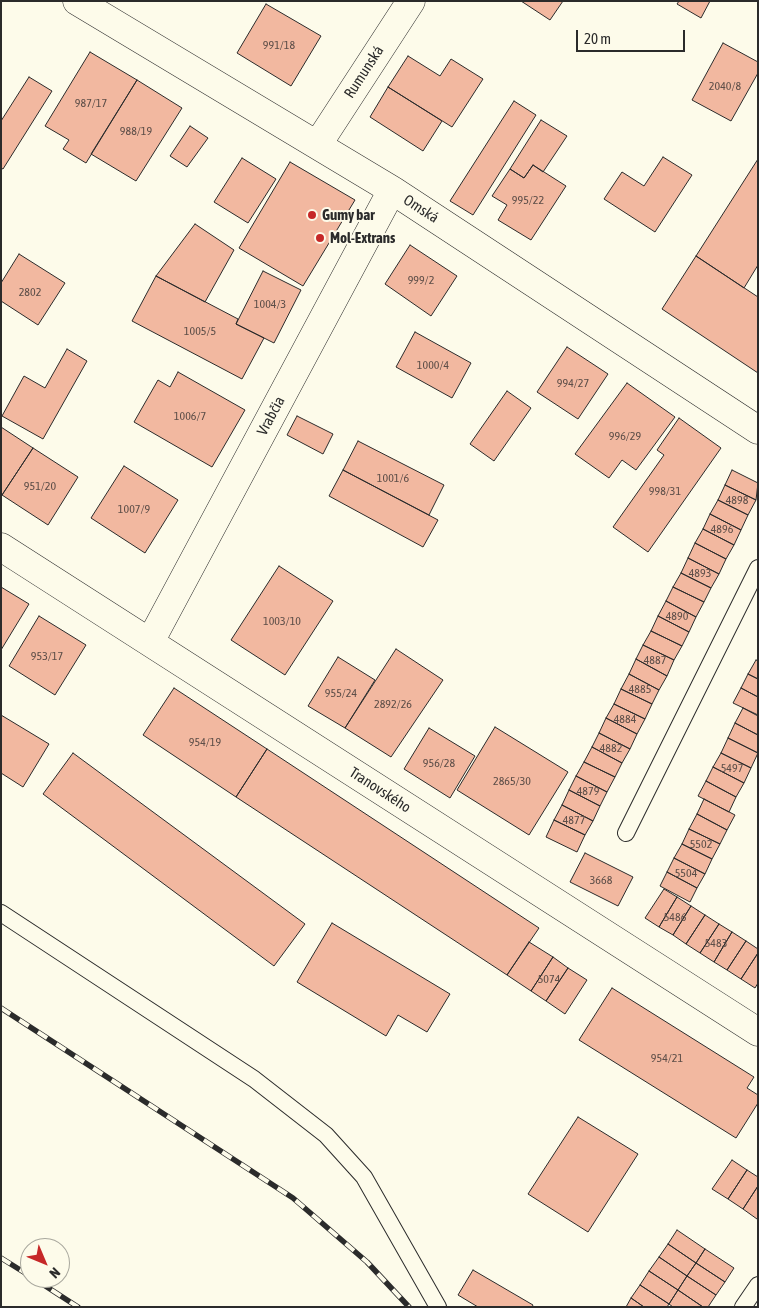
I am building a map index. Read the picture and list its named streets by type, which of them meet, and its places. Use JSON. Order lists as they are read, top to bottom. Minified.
{"streets":{"street":["Rumunská","Omská","Vrabčia","Tranovského"]},"crossings":[["Rumunská","Omská"],["Omská","Vrabčia"],["Vrabčia","Tranovského"]],"places":["Gumy bar","Mol-Extrans"],"house_numbers":["991/18","2040/8","987/17","988/19","995/22","999/2","2802","1004/3","1005/5","1000/4","994/27","1006/7","996/29","1001/6","951/20","998/31","4898","1007/9","4896","4893","4890","1003/10","953/17","4887","4885","955/24","2892/26","4884","954/19","4882","956/28","5497","2865/30","4879","4877","5502","5504","3668","5486","5483","5074","954/21"],"scale_bar":"20 m","north":"bottom right"}
